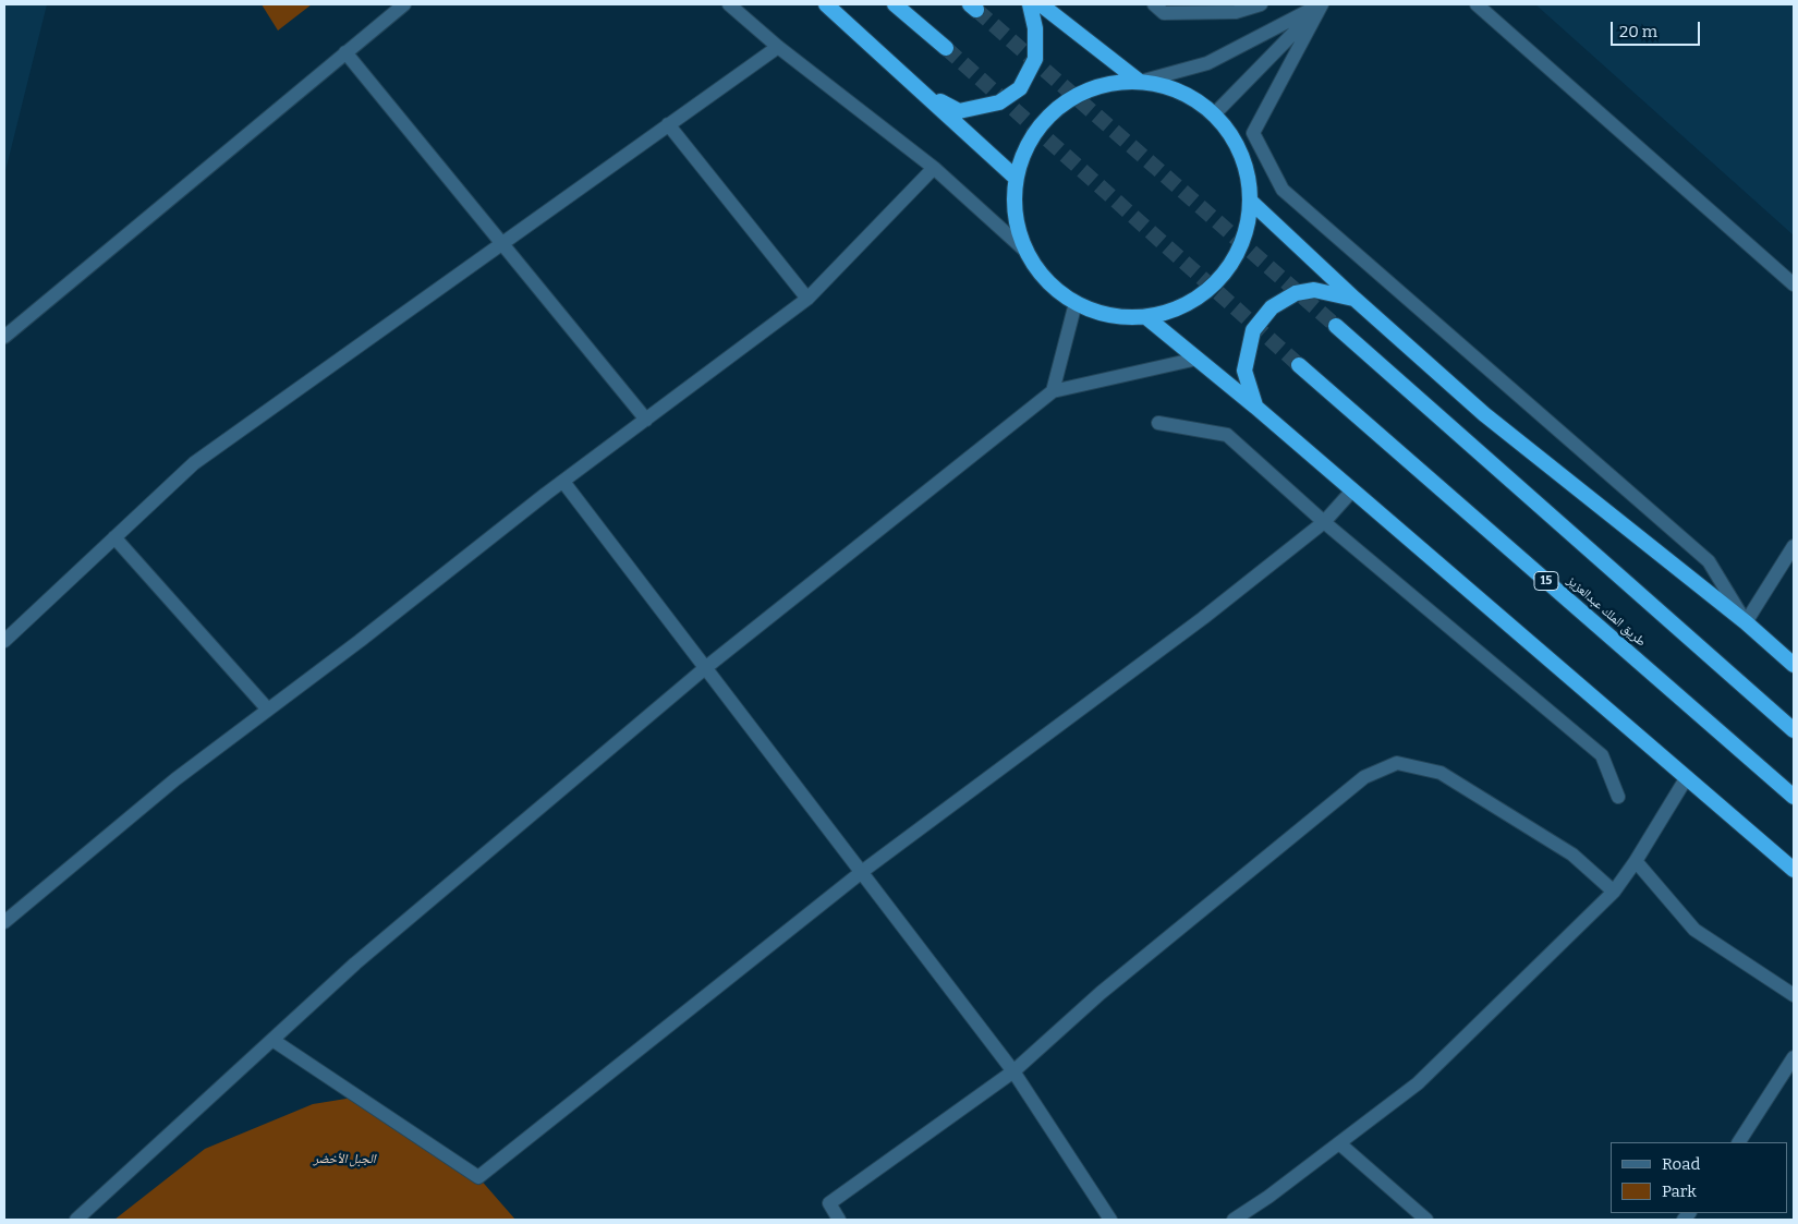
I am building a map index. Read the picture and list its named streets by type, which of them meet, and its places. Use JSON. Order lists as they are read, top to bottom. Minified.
{"streets":{"highway":["15","طريق الملك عبدالعزيز"]},"parks":["الجبل الأخضر"],"legend":["Road","Park"],"scale_bar":"20 m"}
